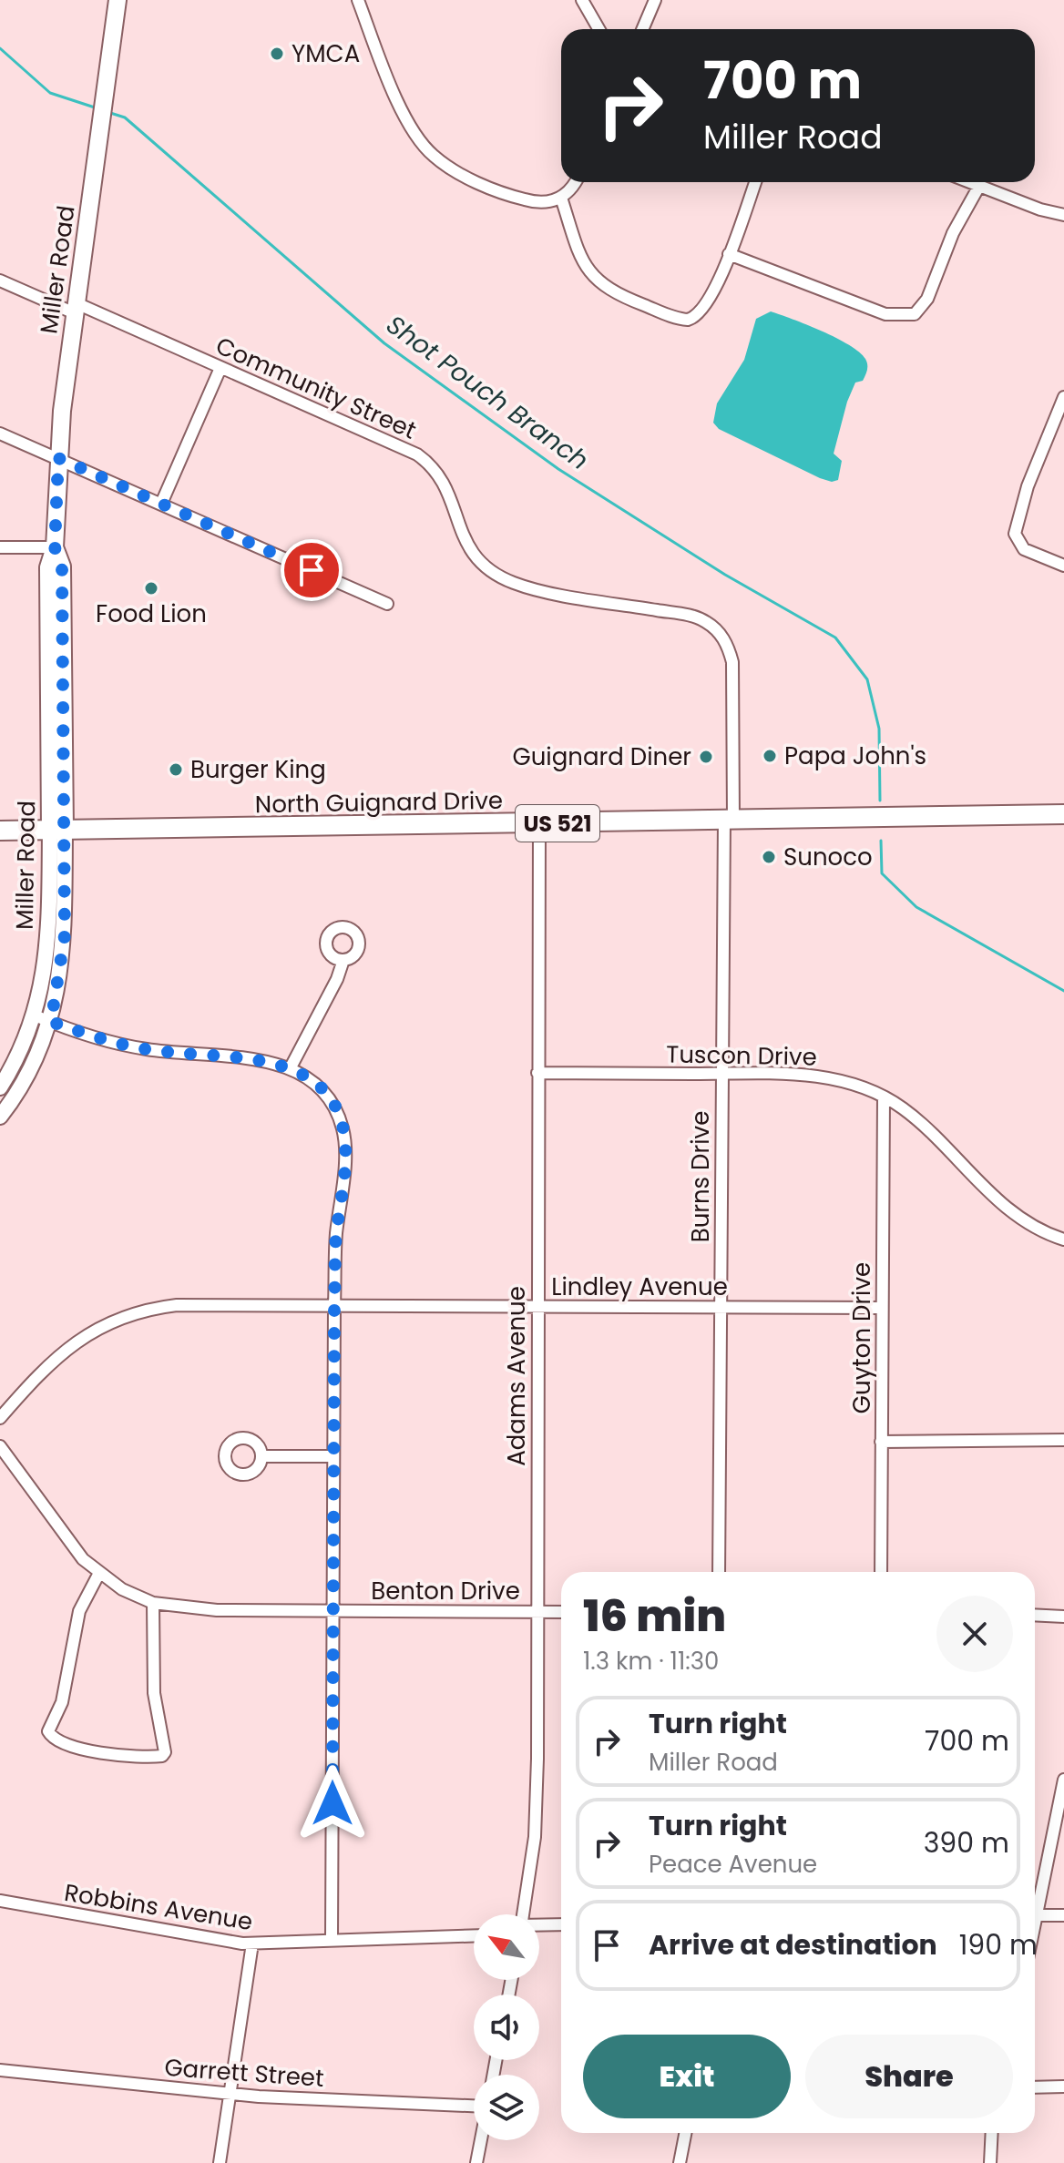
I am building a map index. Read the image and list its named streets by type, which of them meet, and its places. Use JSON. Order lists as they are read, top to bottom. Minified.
{"streets":{"highway":["North Guignard Drive","US 521"],"main road":["Miller Road"],"street":["Community Street","Tuscon Drive","Burns Drive","Lindley Avenue","Guyton Drive","Adams Avenue","Benton Drive","Robbins Avenue","Garrett Street"]},"crossings":[["Miller Road","Community Street"],["Miller Road","North Guignard Drive"],["Community Street","North Guignard Drive"],["Community Street","Burns Drive"],["North Guignard Drive","Burns Drive"],["North Guignard Drive","Adams Avenue"],["Tuscon Drive","Burns Drive"],["Tuscon Drive","Guyton Drive"],["Tuscon Drive","Adams Avenue"],["Burns Drive","Lindley Avenue"],["Lindley Avenue","Guyton Drive"],["Lindley Avenue","Adams Avenue"],["Adams Avenue","Benton Drive"]],"water":["Shot Pouch Branch"],"places":["YMCA","Food Lion","Papa John's","Guignard Diner","Burger King","Sunoco"],"north":"top left","page":{"turn":["700 m","Miller Road"],"heading":["16 min","1.3 km · 11:30"],"list":[{"name":"Turn right","note":"Miller Road","value":"700 m"},{"name":"Turn right","note":"Peace Avenue","value":"390 m"},{"name":"Arrive at destination","value":"190 m"}],"buttons":["Exit","Share"]}}
